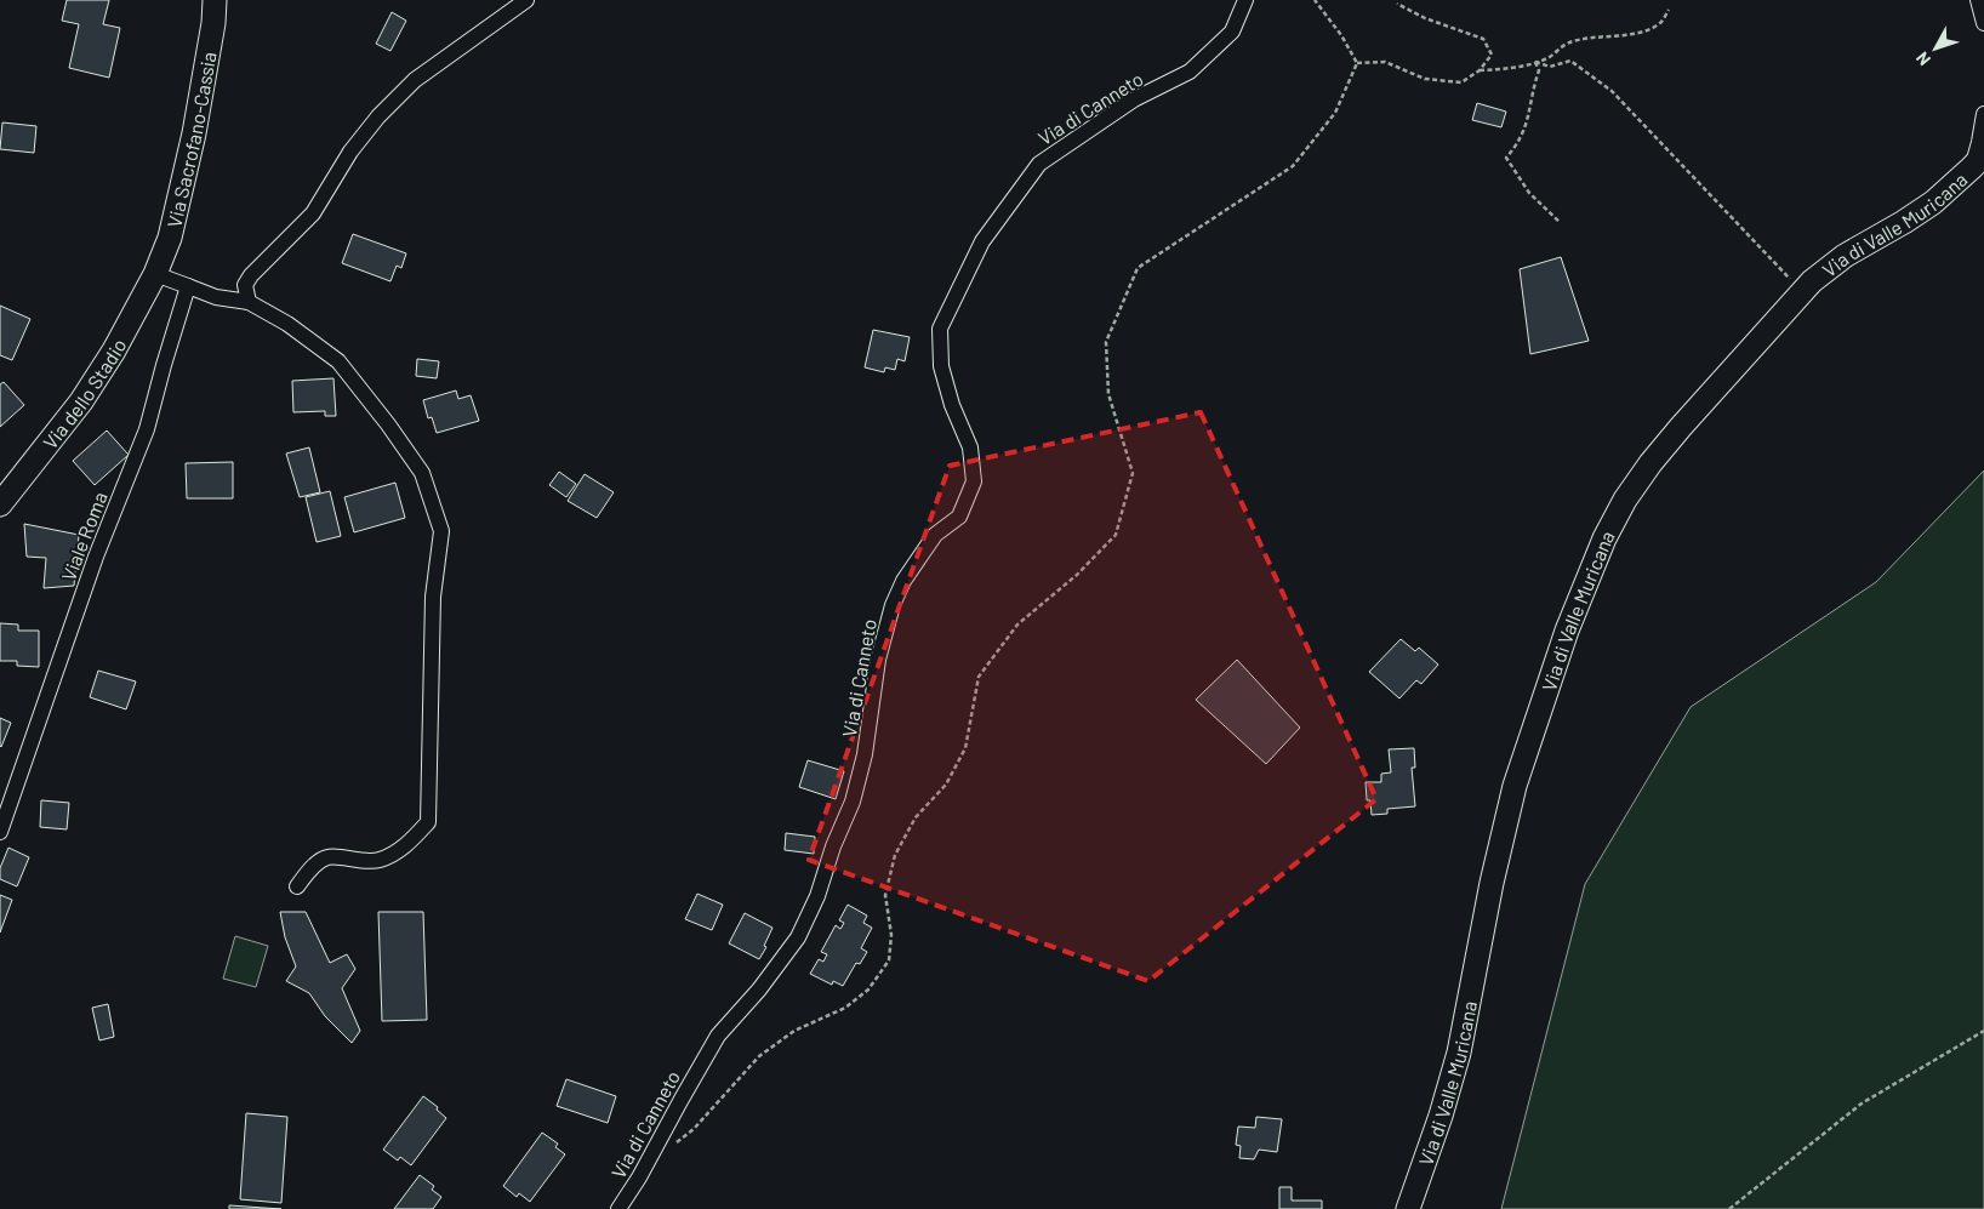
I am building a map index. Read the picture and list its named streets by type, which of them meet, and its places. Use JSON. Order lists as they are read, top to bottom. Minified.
{"streets":{"street":["Via di Canneto","Via Sacrofano-Cassia","Via di Valle Muricana","Via dello Stadio","Viale Roma"]},"crossings":[["Via Sacrofano-Cassia","Via dello Stadio"]],"north":"bottom left"}
